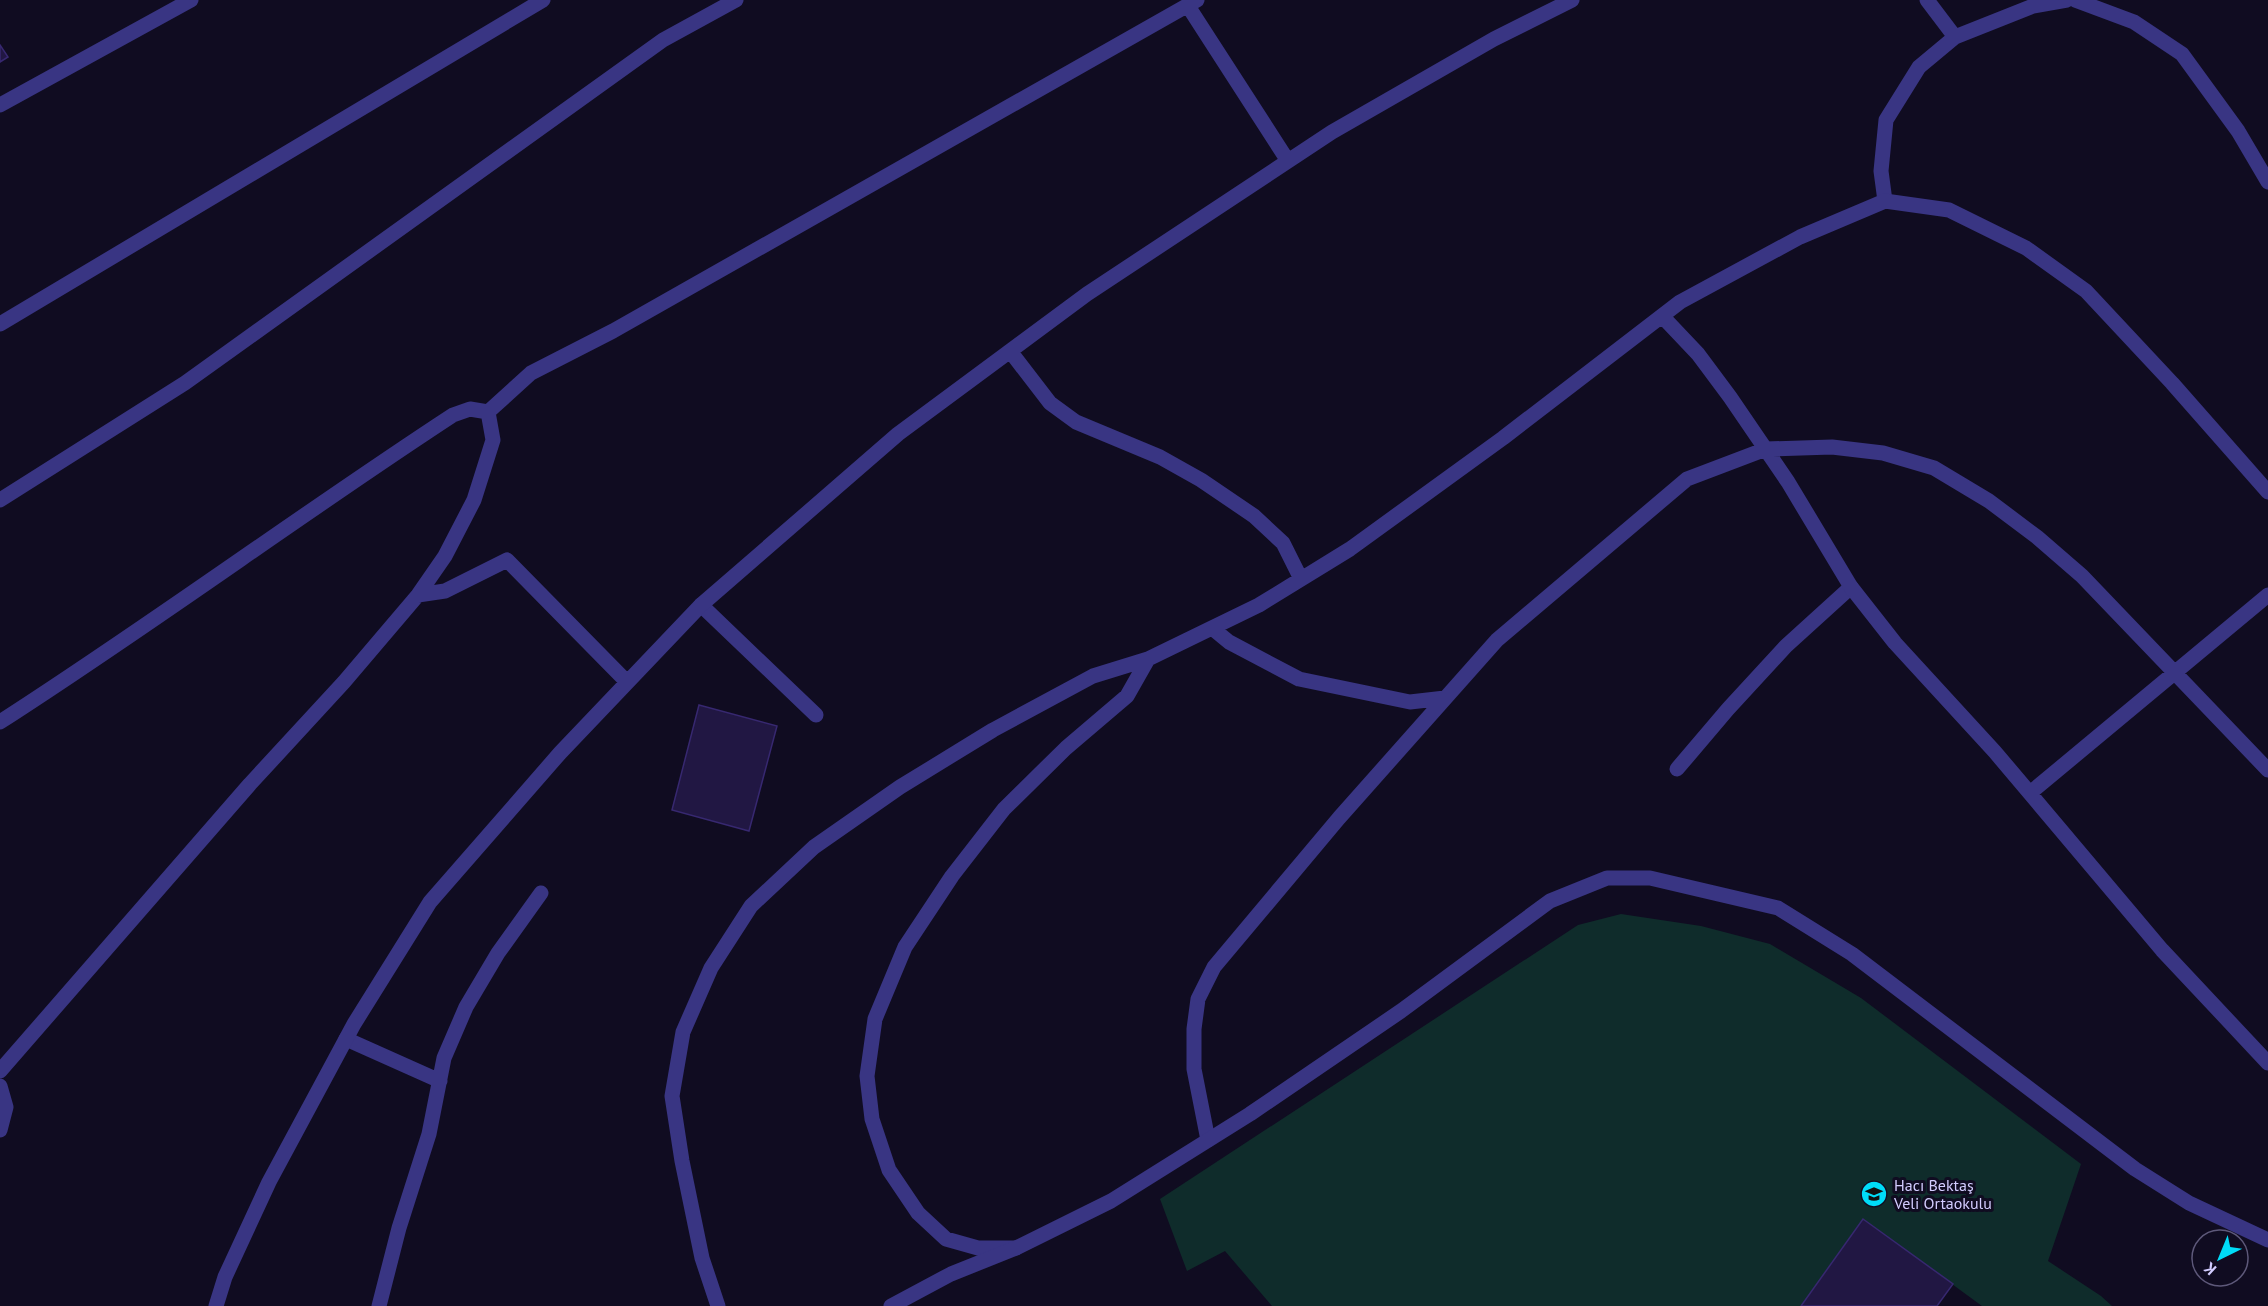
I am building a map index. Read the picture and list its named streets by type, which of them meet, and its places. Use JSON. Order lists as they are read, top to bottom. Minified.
{"places":{"school or university":["Hacı Bektaş Veli Ortaokulu"]},"north":"bottom left"}
